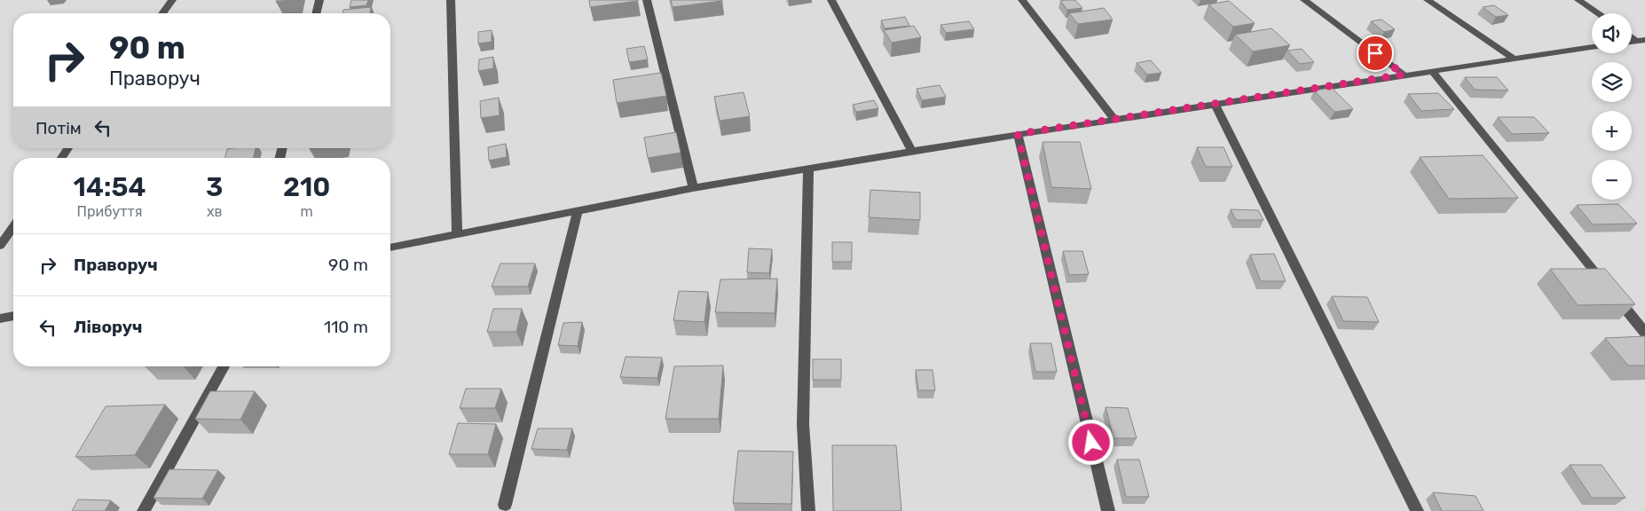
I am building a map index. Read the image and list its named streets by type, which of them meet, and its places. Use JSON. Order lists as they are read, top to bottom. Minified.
{"page":{"map_buttons":["+","−"],"turn":["90 m","Праворуч"],"then":"Потім","eta":["14:54","Прибуття","3","хв","210","m"],"list":[{"name":"Праворуч","value":"90 m"},{"name":"Ліворуч","value":"110 m"}]}}
